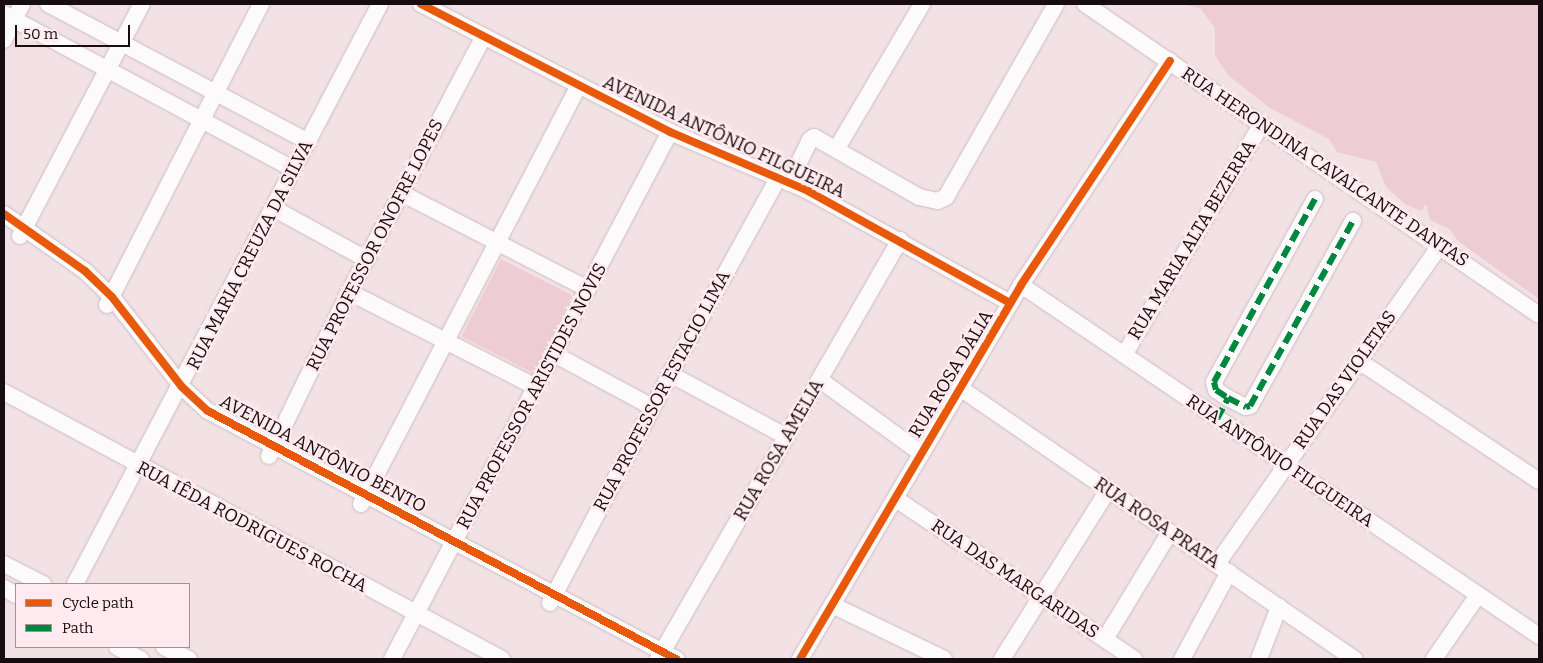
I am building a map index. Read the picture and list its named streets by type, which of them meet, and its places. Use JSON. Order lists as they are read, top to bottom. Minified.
{"streets":{"street":["AVENIDA ANTÔNIO FILGUEIRA","RUA HERONDINA CAVALCANTE DANTAS","RUA MARIA ALTA BEZERRA","RUA PROFESSOR ONOFRE LOPES","RUA MARIA CREUZA DA SILVA","RUA ROSA DÁLIA","RUA DAS VIOLETAS","RUA PROFESSOR ESTACIO LIMA","RUA PROFESSOR ARISTIDES NOVIS","RUA ROSA AMELIA","AVENIDA ANTÔNIO BENTO","RUA ANTÔNIO FILGUEIRA","RUA ROSA PRATA","RUA IÊDA RODRIGUES ROCHA","RUA DAS MARGARIDAS"]},"crossings":[["AVENIDA ANTÔNIO FILGUEIRA","RUA PROFESSOR ONOFRE LOPES"],["AVENIDA ANTÔNIO FILGUEIRA","RUA ROSA DÁLIA"],["AVENIDA ANTÔNIO FILGUEIRA","RUA PROFESSOR ESTACIO LIMA"],["AVENIDA ANTÔNIO FILGUEIRA","RUA PROFESSOR ARISTIDES NOVIS"],["AVENIDA ANTÔNIO FILGUEIRA","RUA ROSA AMELIA"],["RUA HERONDINA CAVALCANTE DANTAS","RUA MARIA ALTA BEZERRA"],["RUA HERONDINA CAVALCANTE DANTAS","RUA ROSA DÁLIA"],["RUA HERONDINA CAVALCANTE DANTAS","RUA DAS VIOLETAS"],["RUA MARIA ALTA BEZERRA","RUA ANTÔNIO FILGUEIRA"],["RUA PROFESSOR ONOFRE LOPES","AVENIDA ANTÔNIO BENTO"],["RUA MARIA CREUZA DA SILVA","AVENIDA ANTÔNIO BENTO"],["RUA MARIA CREUZA DA SILVA","RUA IÊDA RODRIGUES ROCHA"],["RUA ROSA DÁLIA","RUA ANTÔNIO FILGUEIRA"],["RUA ROSA DÁLIA","RUA ROSA PRATA"],["RUA ROSA DÁLIA","RUA DAS MARGARIDAS"],["RUA DAS VIOLETAS","RUA ANTÔNIO FILGUEIRA"],["RUA DAS VIOLETAS","RUA ROSA PRATA"],["RUA PROFESSOR ESTACIO LIMA","AVENIDA ANTÔNIO BENTO"],["RUA PROFESSOR ARISTIDES NOVIS","AVENIDA ANTÔNIO BENTO"],["RUA PROFESSOR ARISTIDES NOVIS","RUA IÊDA RODRIGUES ROCHA"],["RUA ROSA AMELIA","AVENIDA ANTÔNIO BENTO"]],"legend":["Cycle path","Path"],"scale_bar":"50 m"}
